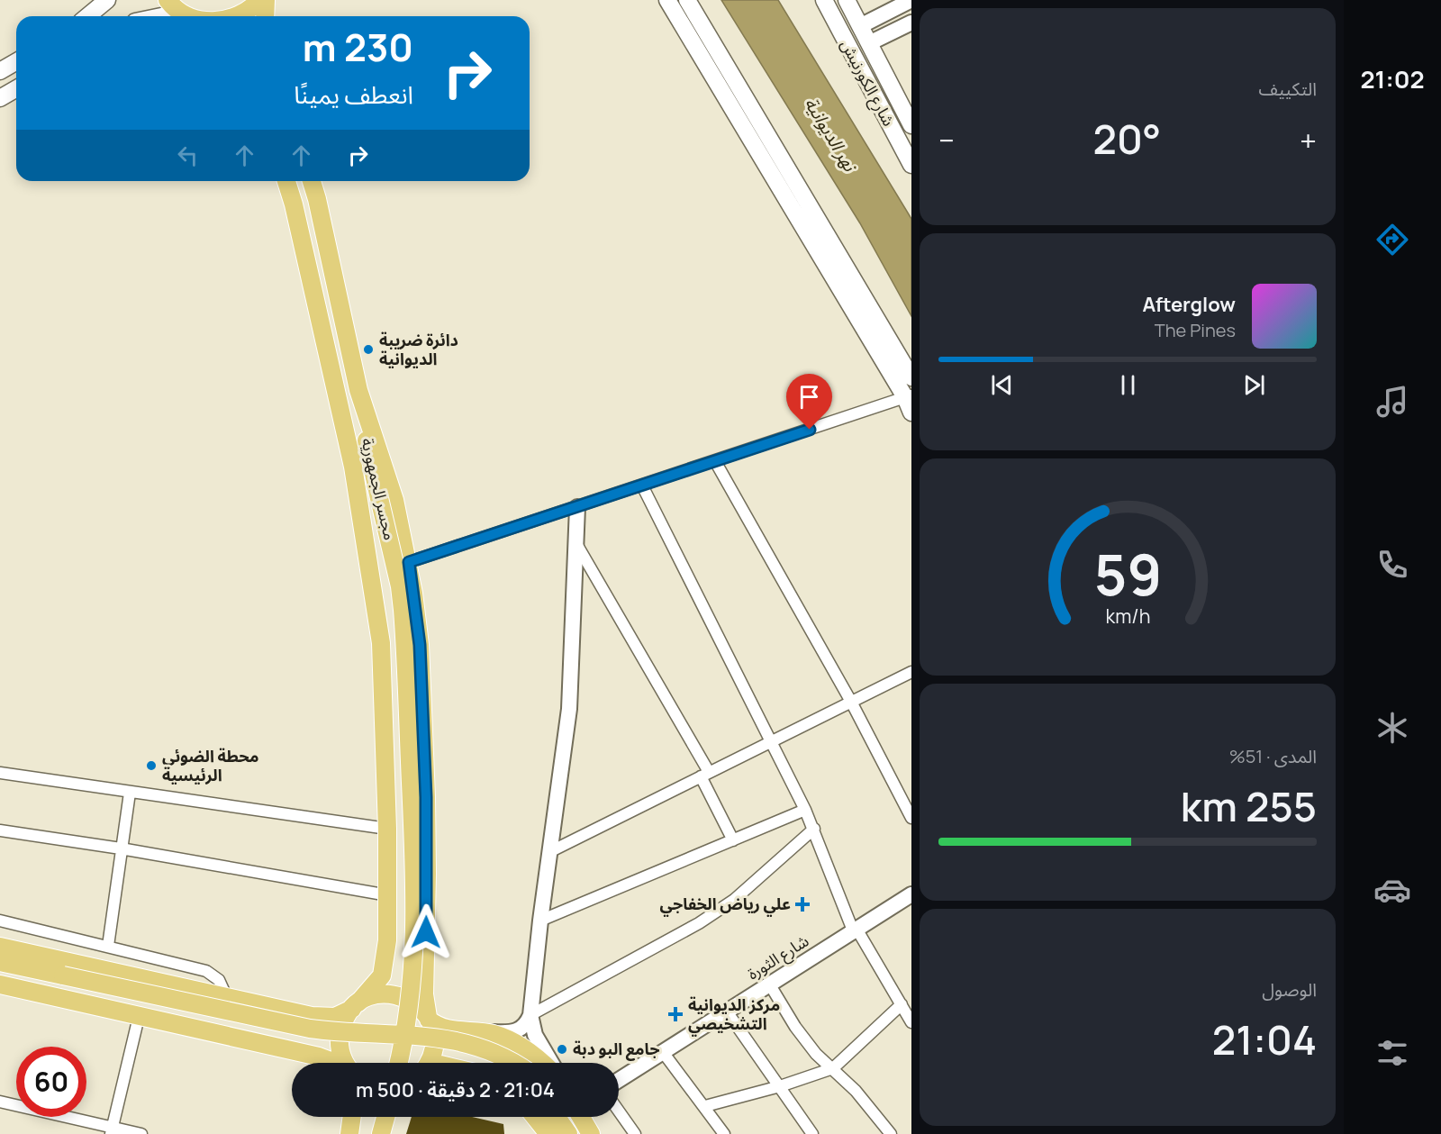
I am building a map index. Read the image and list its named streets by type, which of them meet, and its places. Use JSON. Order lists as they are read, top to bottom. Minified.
{"streets":{"main road":["شارع الكورنيش","مجسر الجمهورية"],"street":["شارع الثورة"]},"water":["نهر الديوانية"],"places":{"other":["دائرة ضريبة الديوانية","محطة الضوئي الرئيسية","جامع البو دبة"],"health":["علي رياض الخفاجي","مركز الديوانية التشخيصي"]},"page":{"tabs":"21:02","tile":["التكييف",["المدى · 51%","255 km"],["الوصول","21:04"]],"turn":["230 m","انعطف يمينًا"],"heat":["−","20°","+"],"song":["Afterglow","The Pines"],"limit":"60","trip":"21:04 · 2 دقيقة · 500 m","gauge":["59","km/h"]}}
